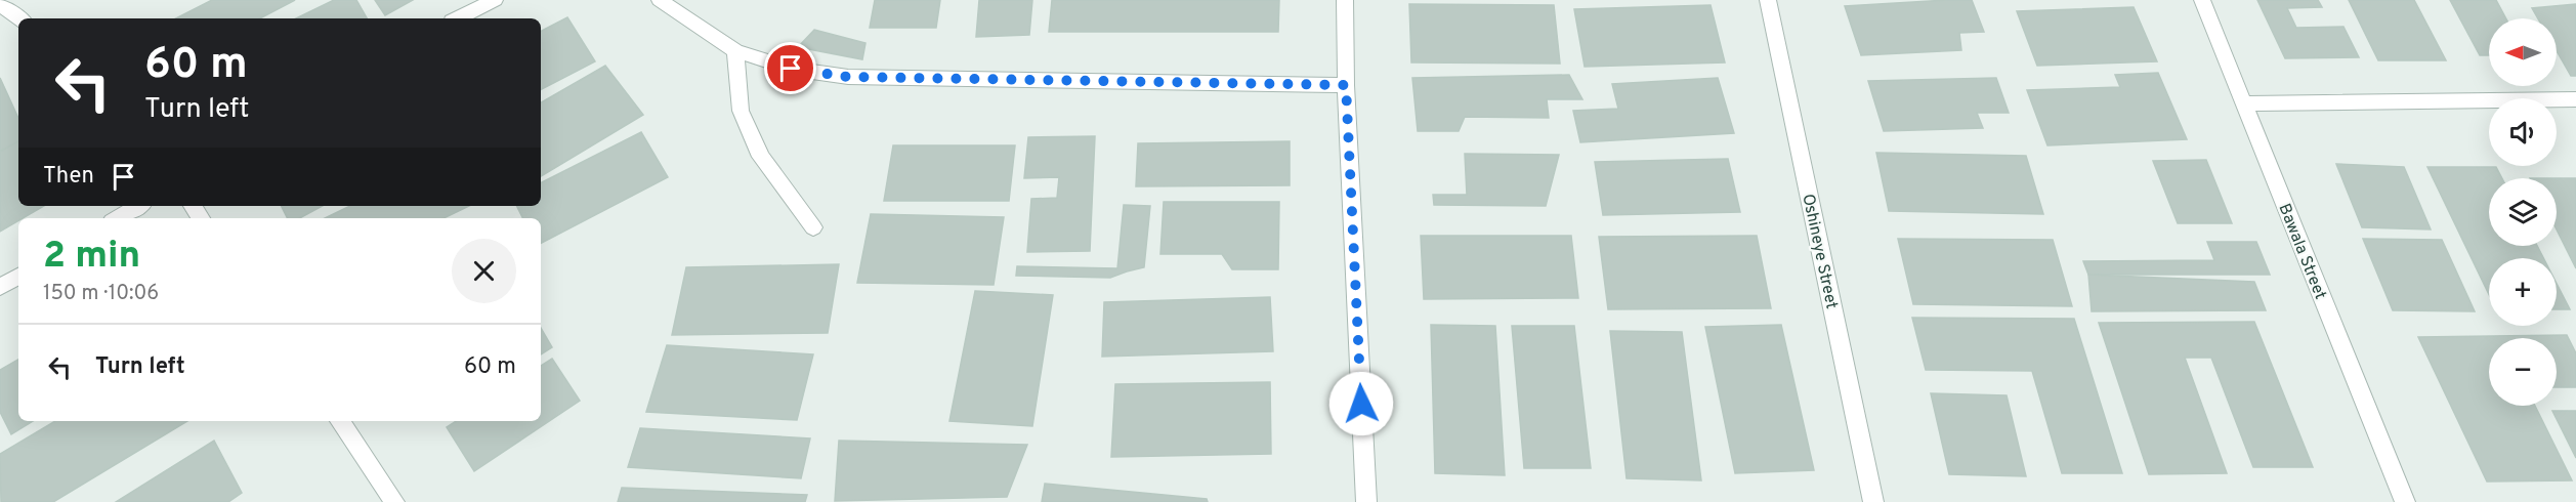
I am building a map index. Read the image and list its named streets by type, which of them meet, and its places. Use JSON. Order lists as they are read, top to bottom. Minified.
{"streets":{"street":["Oshineye Street","Bawala Street"]},"north":"left","page":{"map_buttons":["+","−"],"turn":["60 m","Turn left"],"then":"Then","heading":["2 min","150 m · 10:06"],"list":[{"name":"Turn left","value":"60 m"}]}}
